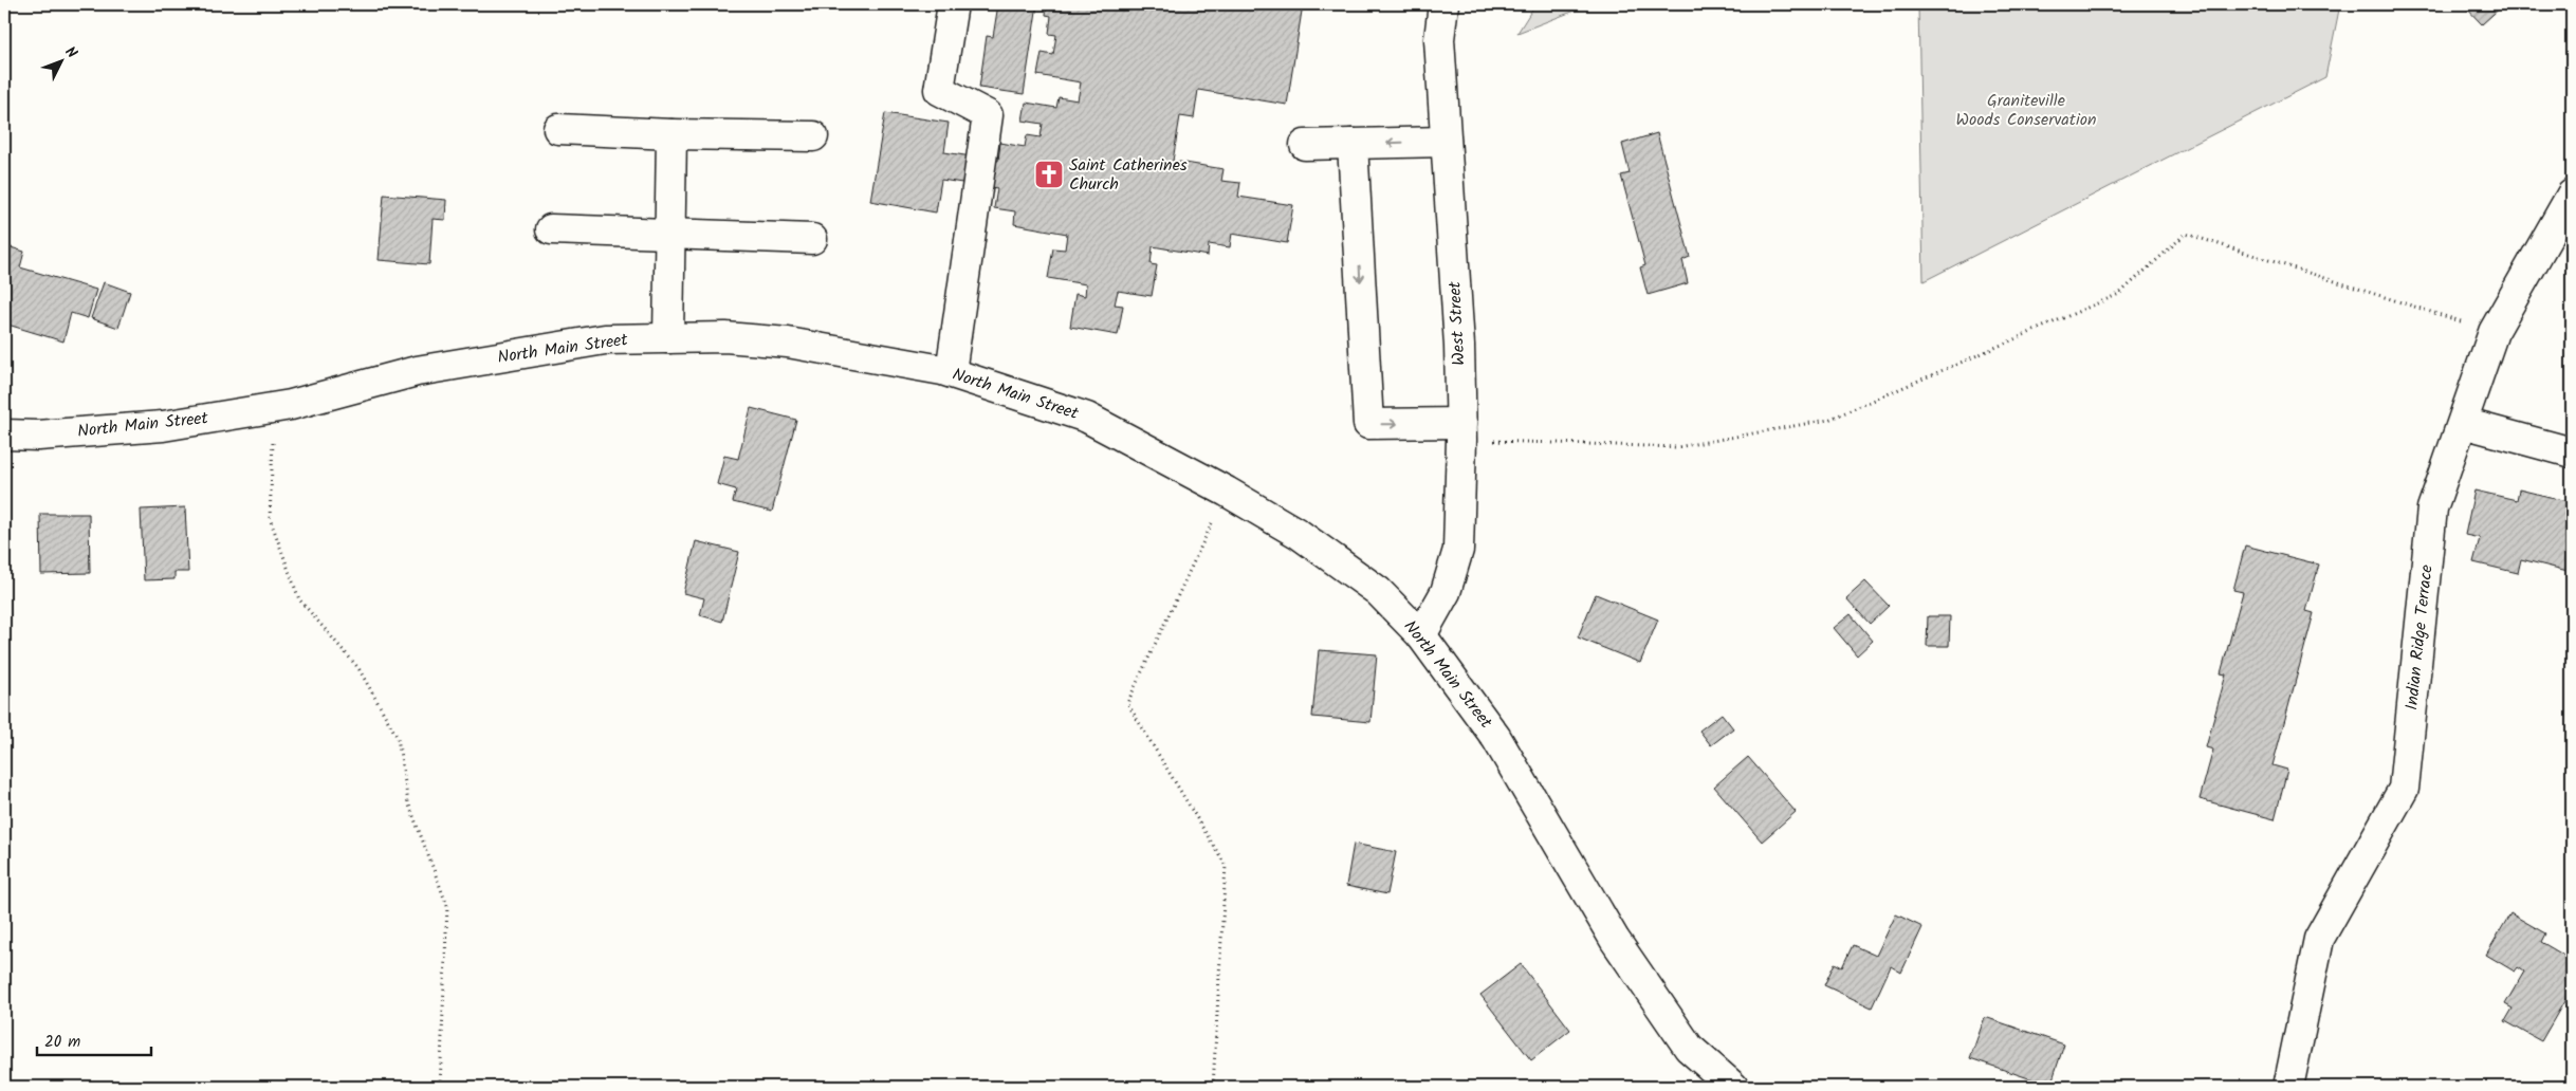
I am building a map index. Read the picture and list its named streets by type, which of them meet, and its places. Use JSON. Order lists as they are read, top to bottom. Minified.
{"streets":{"main road":["West Street","North Main Street","Indian Ridge Terrace"]},"crossings":[["West Street","North Main Street"]],"parks":["Graniteville Woods Conservation"],"places":{"church":["Saint Catherines Church"]},"scale_bar":"20 m","north":"top right"}
